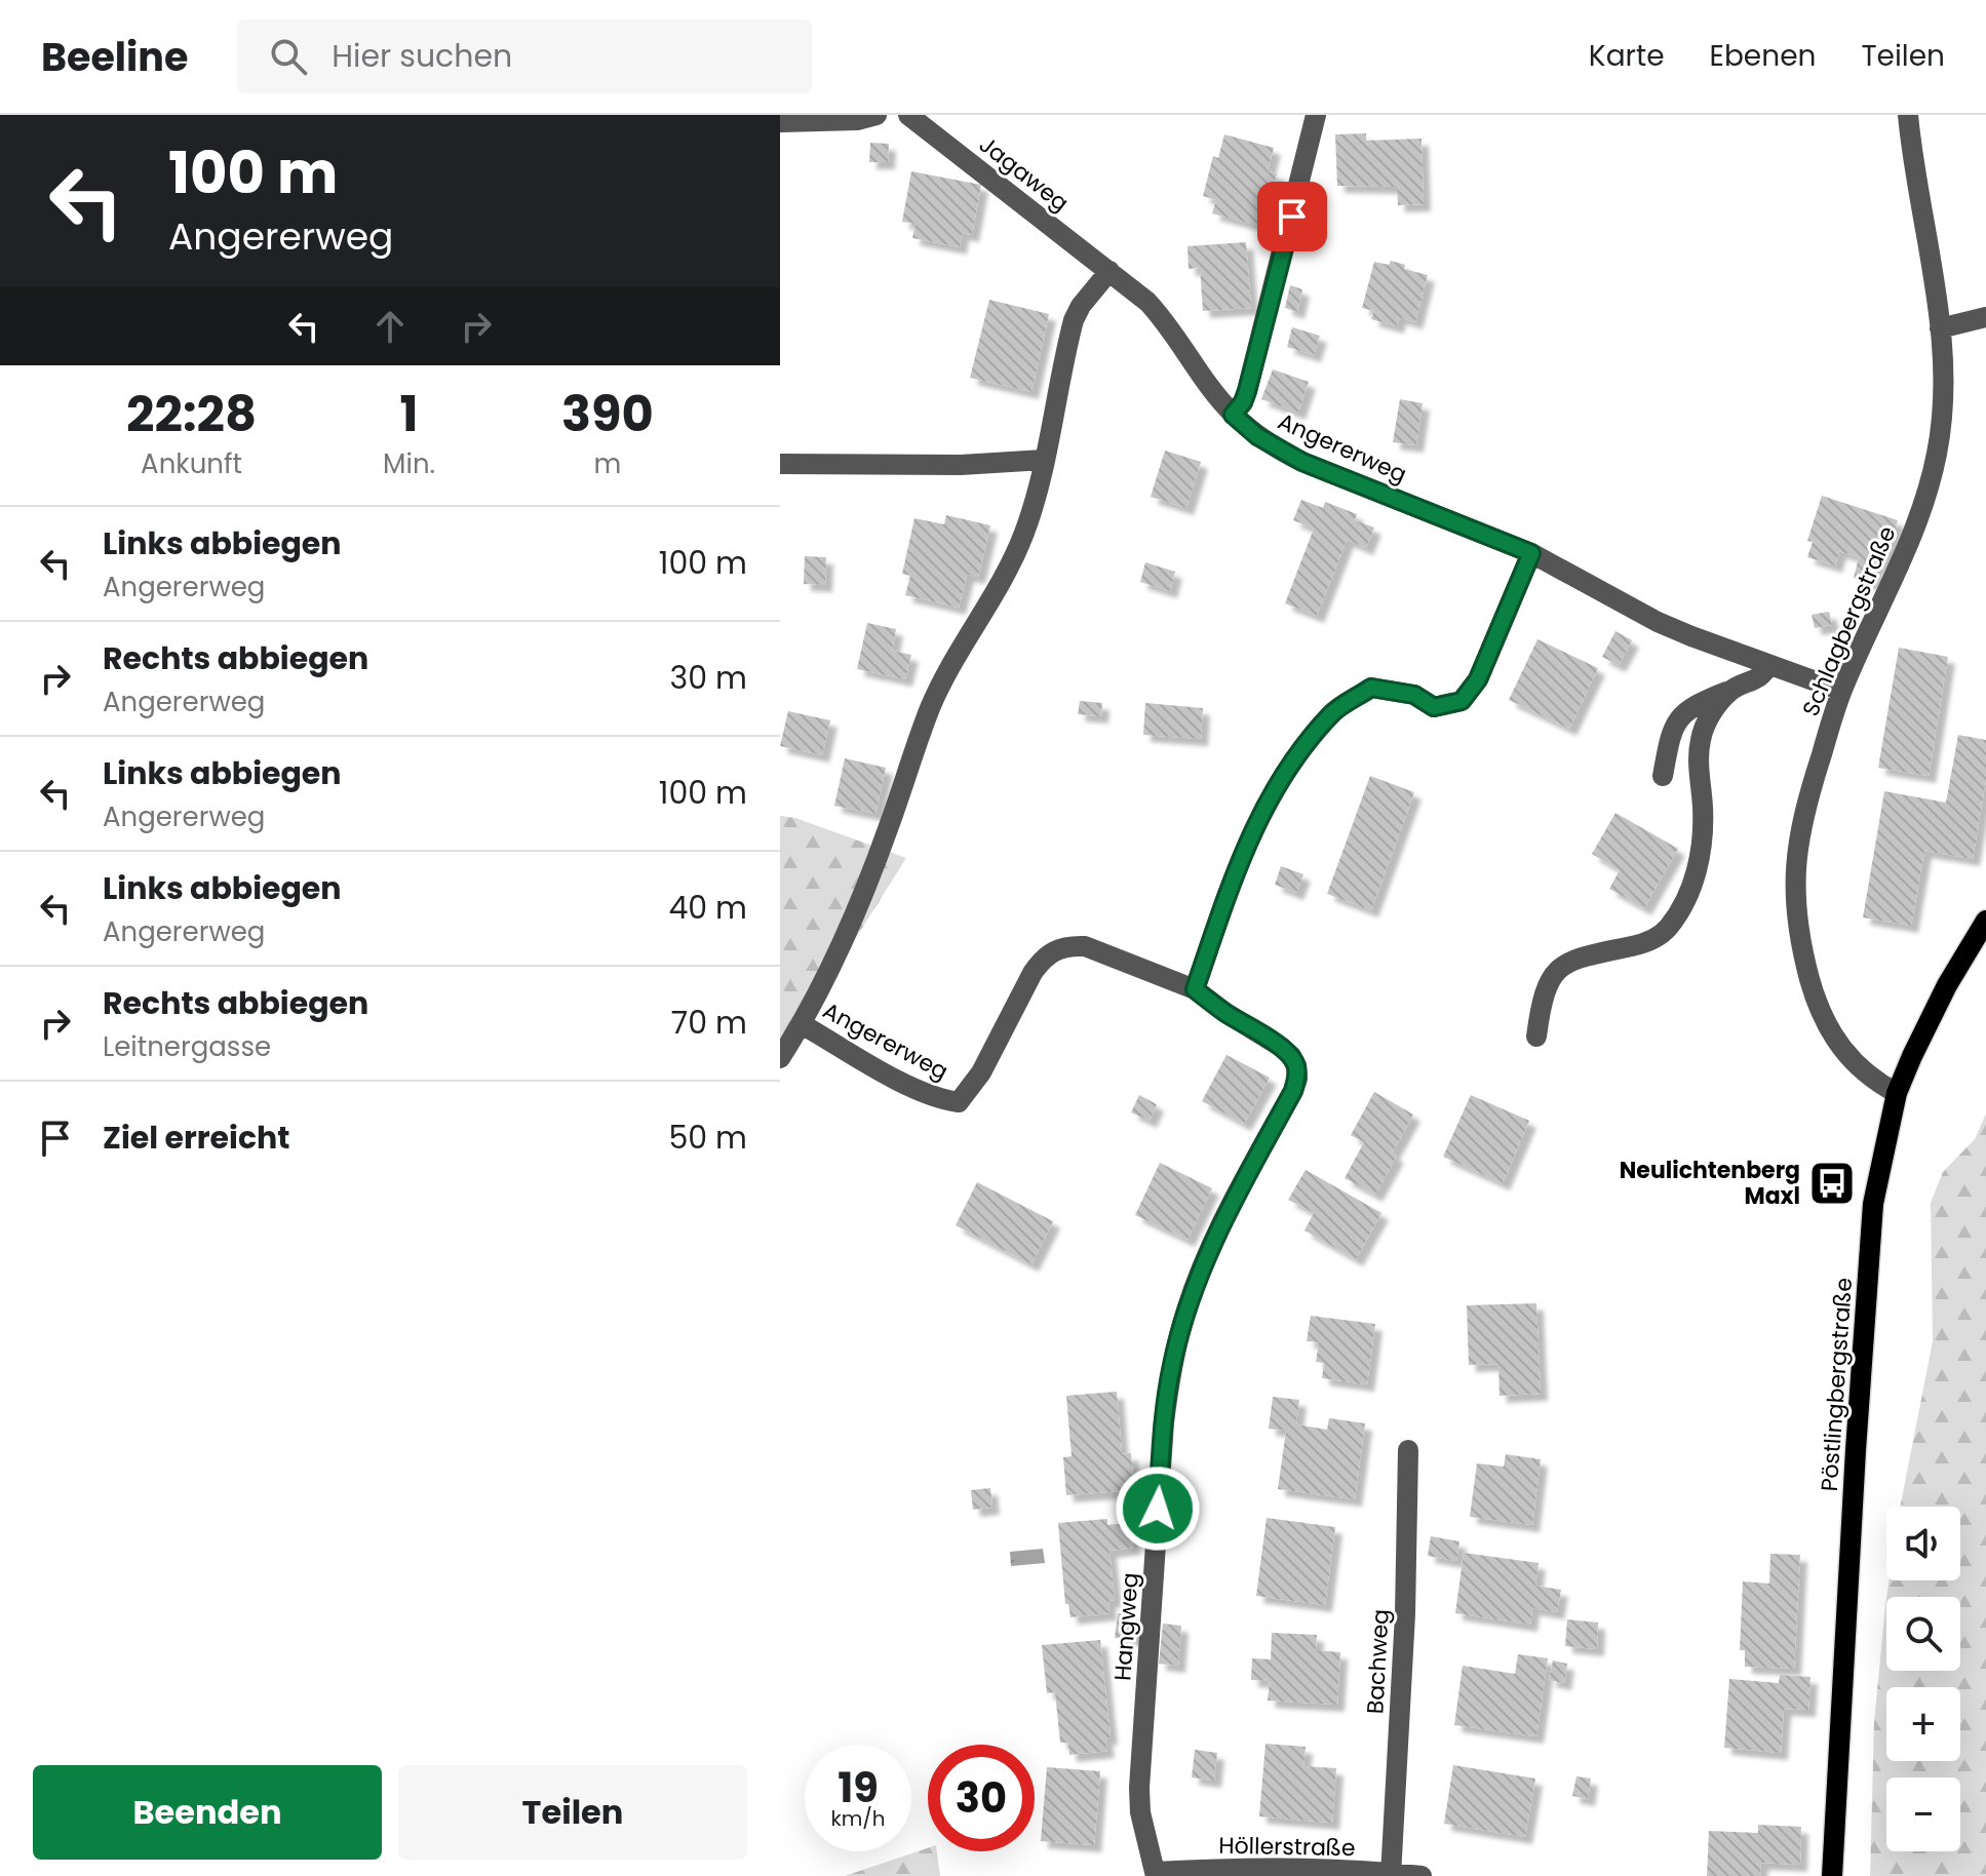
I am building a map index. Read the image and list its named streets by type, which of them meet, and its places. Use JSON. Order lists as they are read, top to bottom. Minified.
{"streets":{"main road":["Pöstlingbergstraße"],"street":["Jagaweg","Angererweg","Schlagbergstraße","Hangweg","Bachweg","Höllerstraße"]},"crossings":[["Jagaweg","Angererweg"],["Angererweg","Schlagbergstraße"],["Angererweg","Hangweg"],["Schlagbergstraße","Pöstlingbergstraße"],["Hangweg","Höllerstraße"],["Bachweg","Höllerstraße"]],"places":{"bus stop":["Neulichtenberg Maxl"]},"page":{"header":"Beeline","search":"Hier suchen","nav":["Karte","Ebenen","Teilen"],"turn":["100 m","Angererweg"],"eta":["22:28","Ankunft","1","Min.","390","m"],"list":[{"name":"Links abbiegen","note":"Angererweg","value":"100 m"},{"name":"Rechts abbiegen","note":"Angererweg","value":"30 m"},{"name":"Links abbiegen","note":"Angererweg","value":"100 m"},{"name":"Links abbiegen","note":"Angererweg","value":"40 m"},{"name":"Rechts abbiegen","note":"Leitnergasse","value":"70 m"},{"name":"Ziel erreicht","value":"50 m"}],"map_buttons":["+","−"],"speed":"19 km/h","limit":"30","buttons":["Beenden","Teilen"]}}
